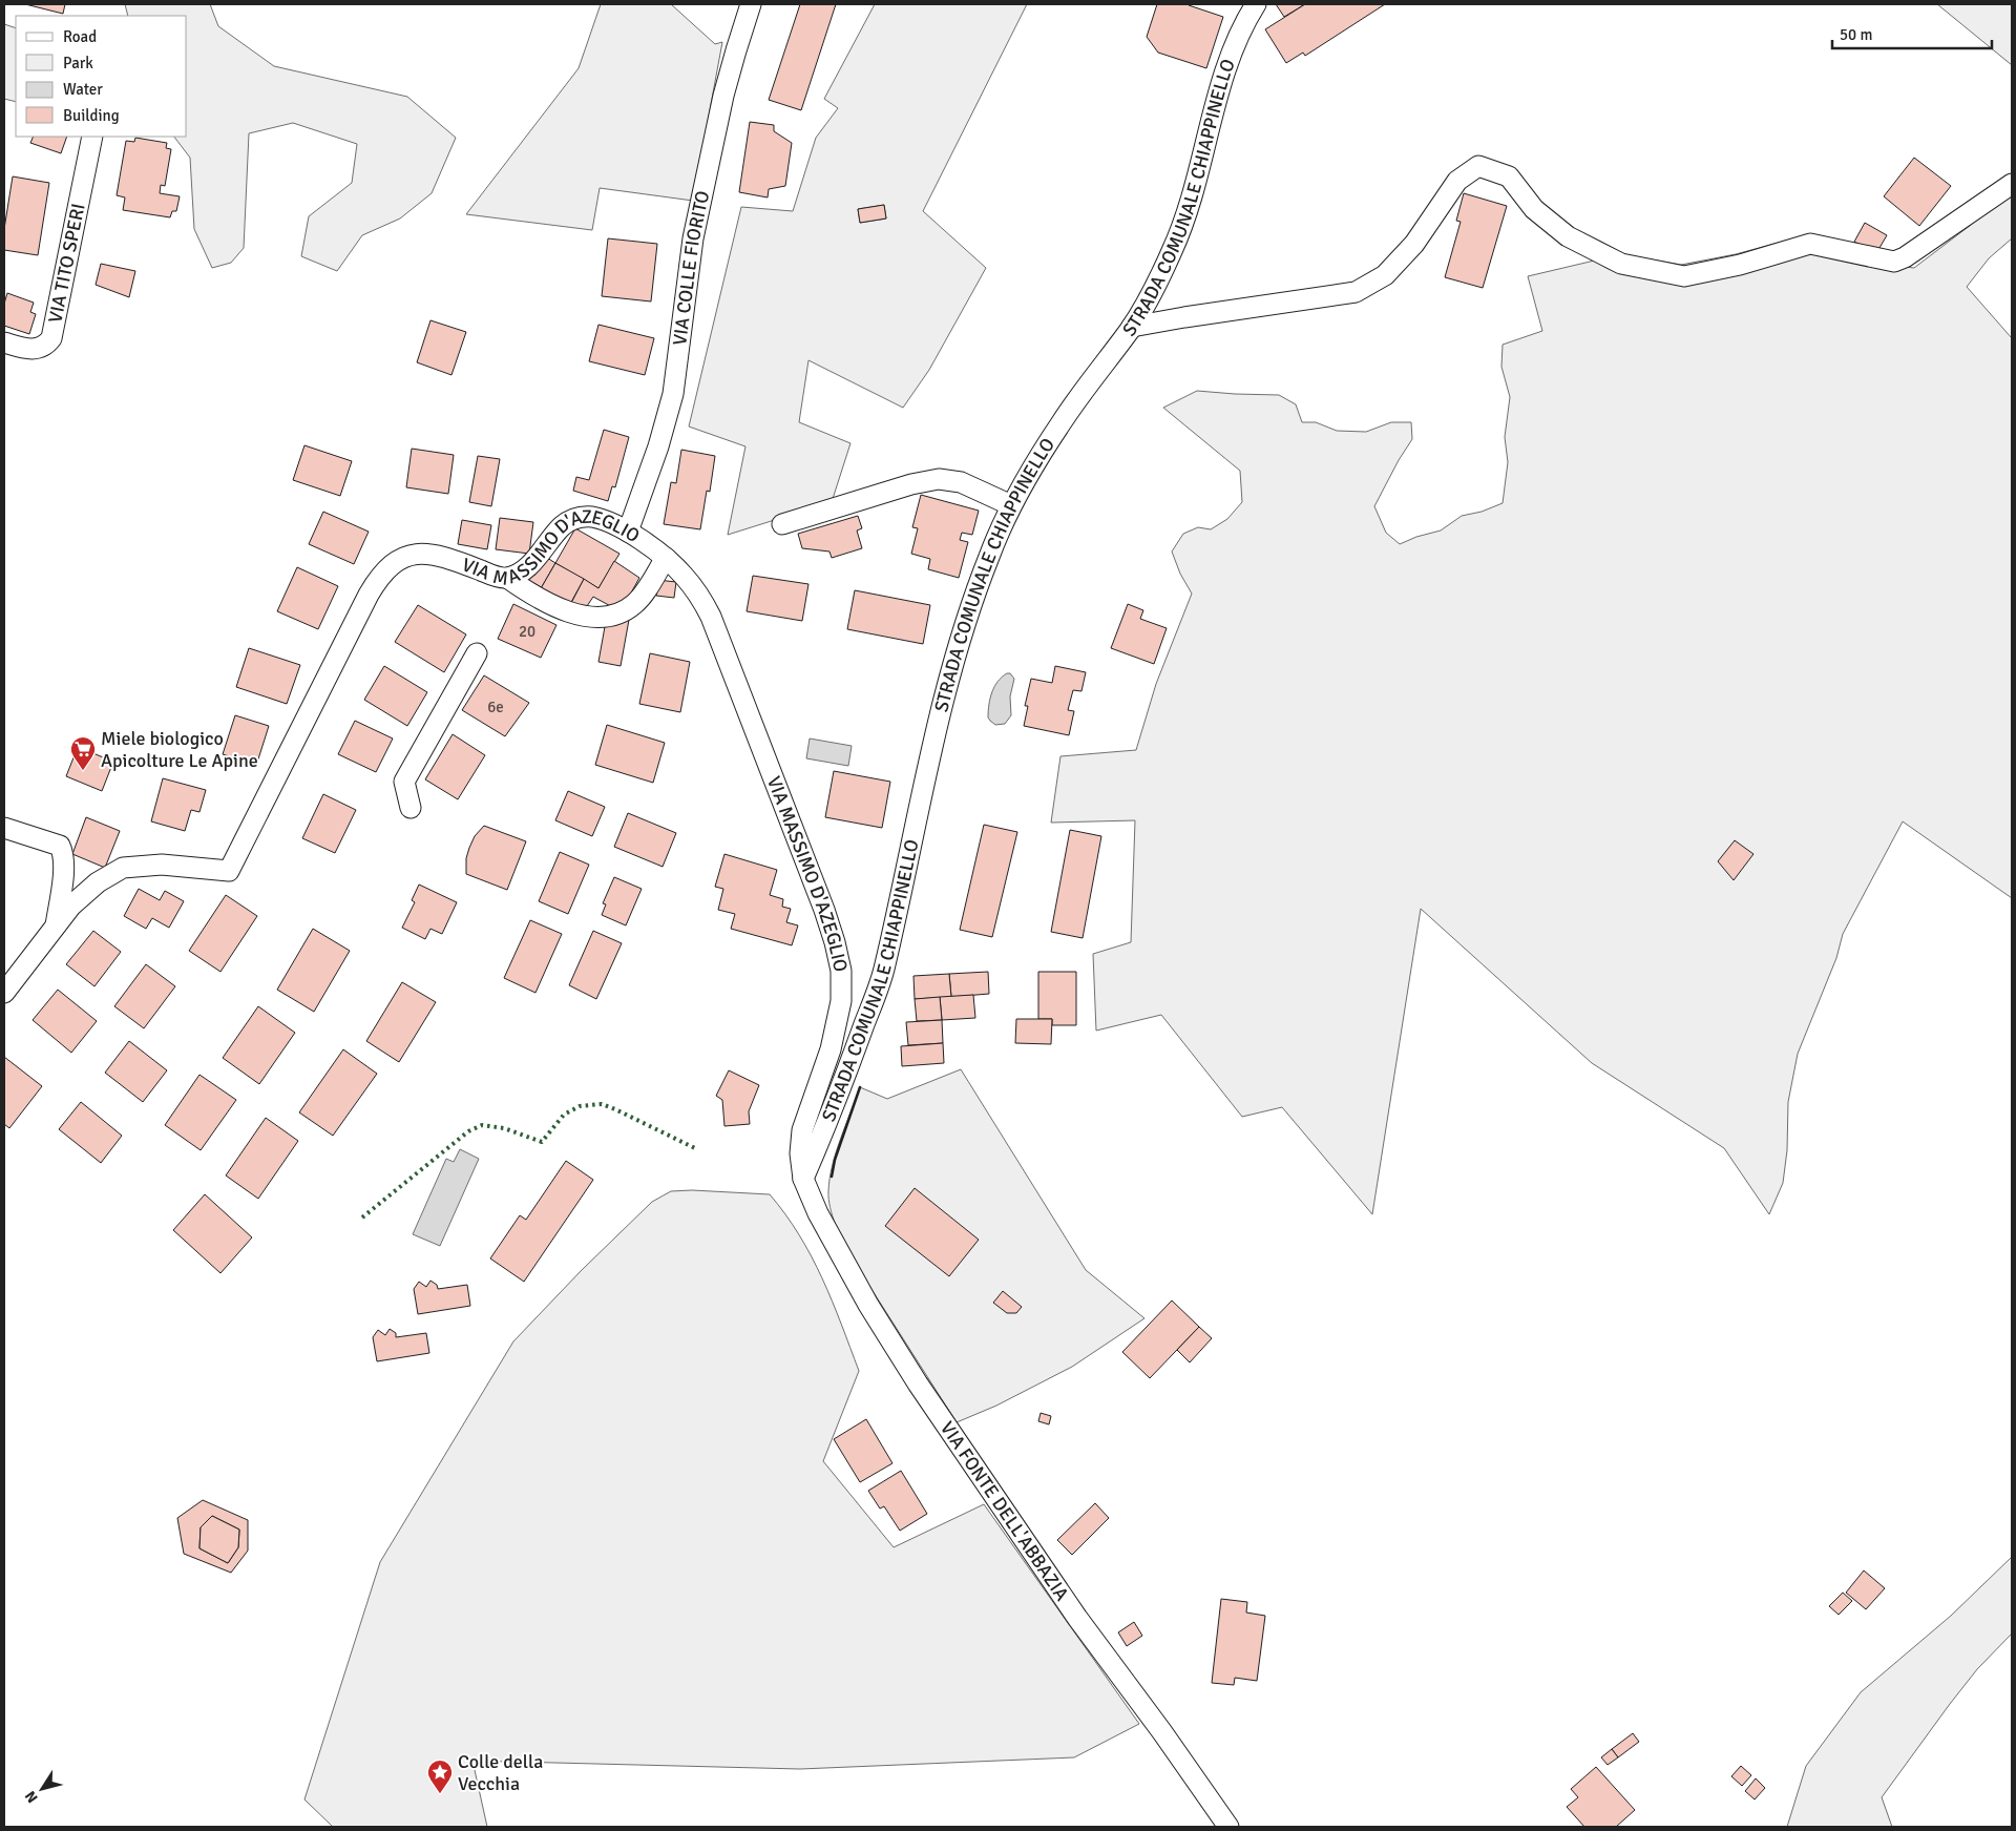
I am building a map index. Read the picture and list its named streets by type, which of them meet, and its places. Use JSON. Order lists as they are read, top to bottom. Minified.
{"streets":{"street":["STRADA COMUNALE CHIAPPINELLO","VIA TITO SPERI","VIA COLLE FIORITO","VIA MASSIMO D'AZEGLIO","VIA FONTE DELL'ABBAZIA"]},"crossings":[["STRADA COMUNALE CHIAPPINELLO","VIA MASSIMO D'AZEGLIO"],["STRADA COMUNALE CHIAPPINELLO","VIA FONTE DELL'ABBAZIA"],["VIA COLLE FIORITO","VIA MASSIMO D'AZEGLIO"],["VIA MASSIMO D'AZEGLIO","VIA FONTE DELL'ABBAZIA"]],"places":{"supermarket":["Miele biologico Apicolture Le Apine"],"place":["Colle della Vecchia"]},"house_numbers":["20","6e"],"legend":["Road","Park","Water","Building"],"scale_bar":"50 m","north":"bottom left"}
